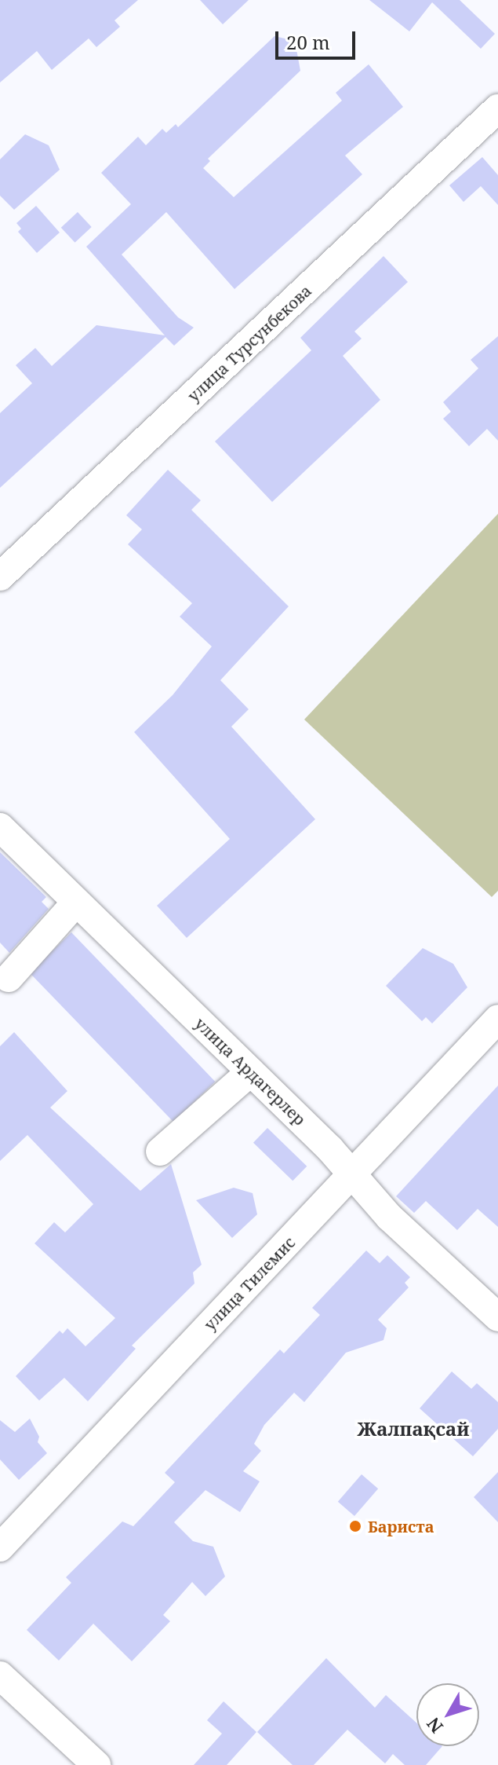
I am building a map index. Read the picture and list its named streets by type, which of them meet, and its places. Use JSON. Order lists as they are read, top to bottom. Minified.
{"streets":{"street":["улица Турсунбекова","улица Ардагерлер","улица Тилемис"]},"crossings":[["улица Ардагерлер","улица Тилемис"]],"districts":["Жалпақсай"],"places":["Бариста"],"scale_bar":"20 m","north":"bottom left"}
